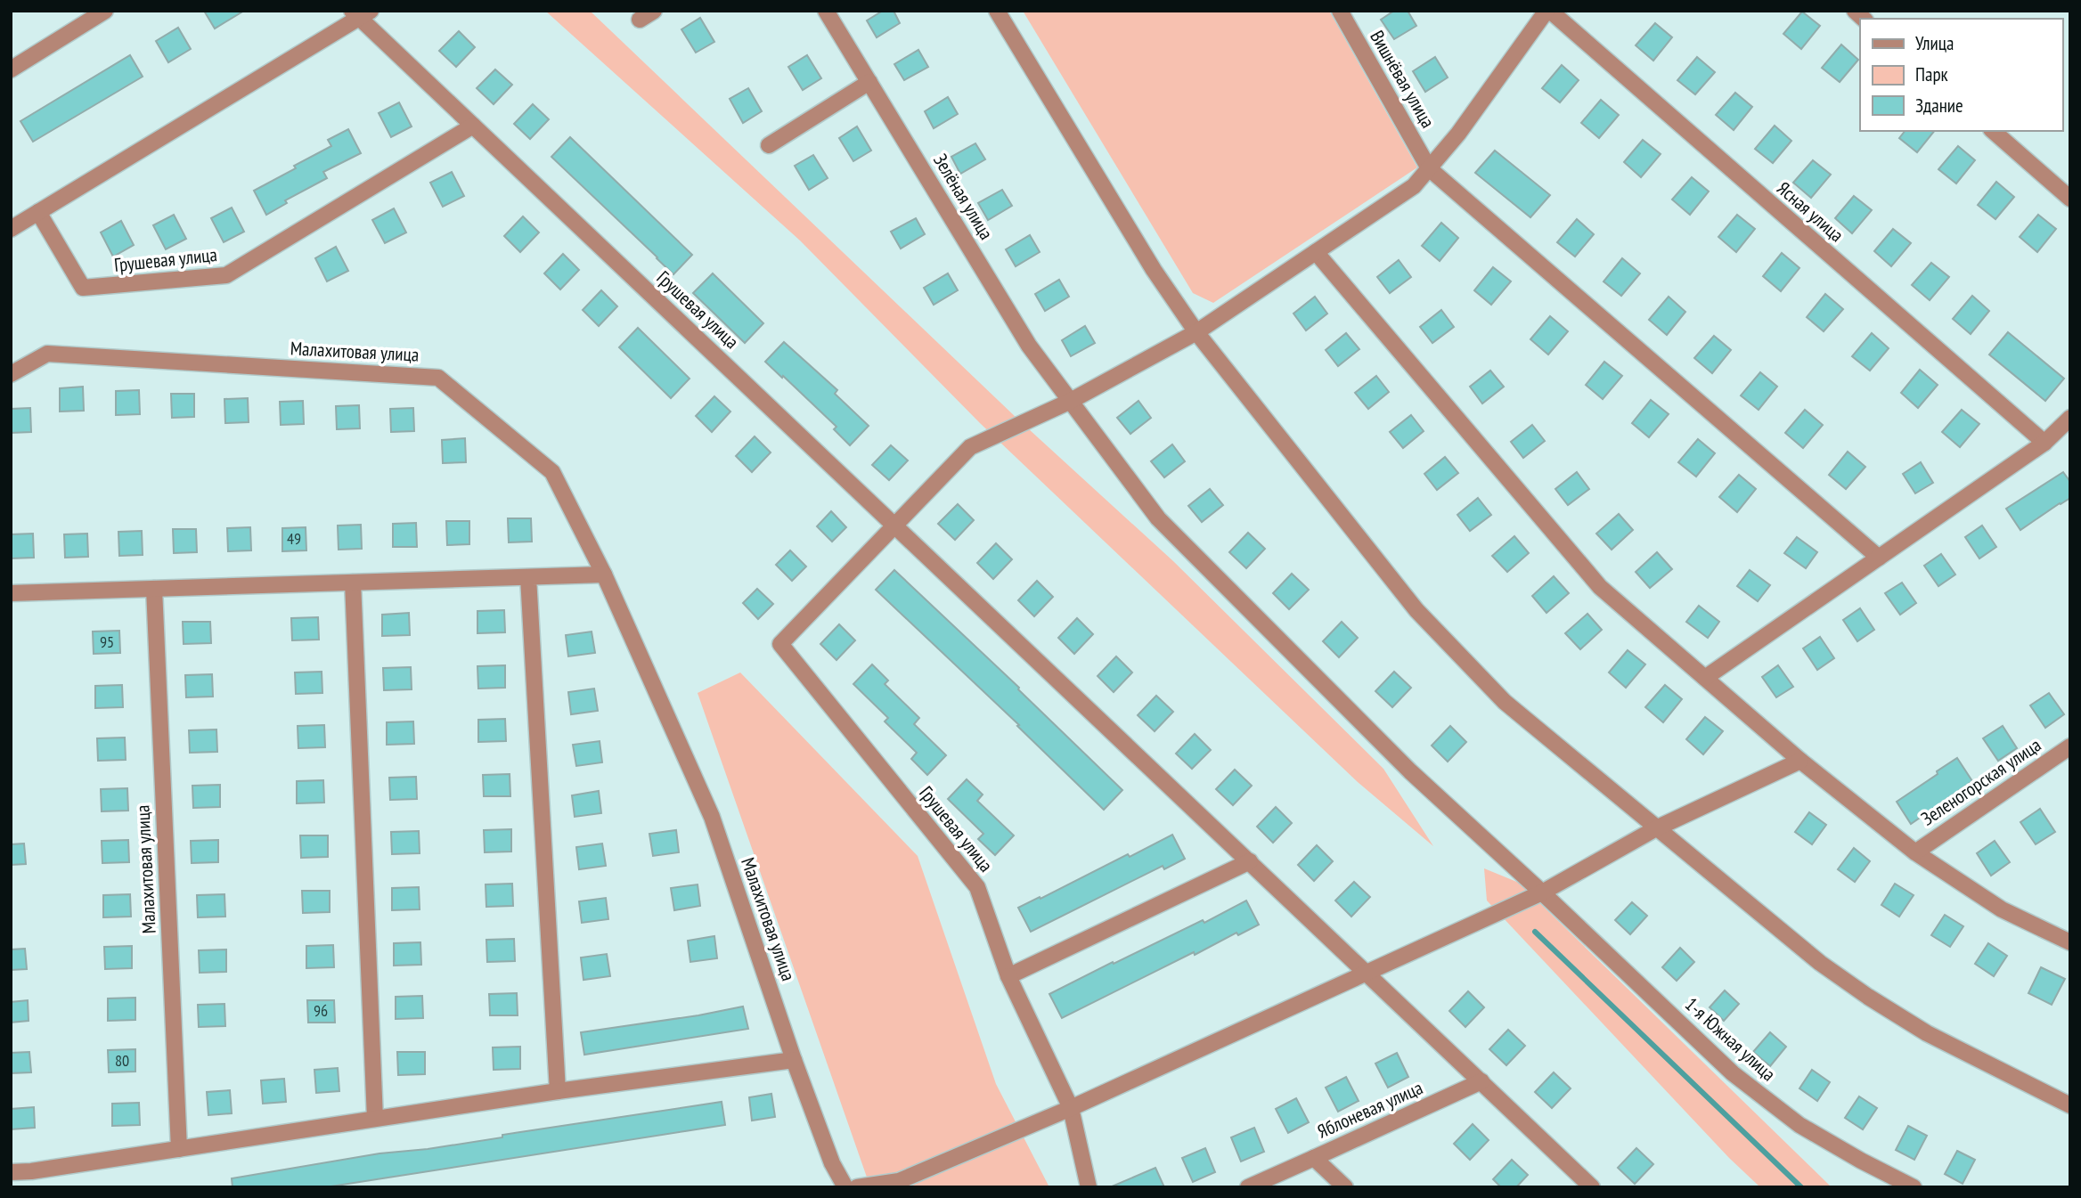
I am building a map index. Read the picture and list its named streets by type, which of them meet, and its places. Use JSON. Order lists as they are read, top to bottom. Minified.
{"streets":{"street":["Вишнёвая улица","Зелёная улица","Ясная улица","Грушевая улица","Малахитовая улица","Зеленогорская улица","1-я Южная улица","Яблоневая улица"]},"crossings":[["Зелёная улица","1-я Южная улица"]],"house_numbers":["49","95","96","80"],"legend":["Улица","Парк","Здание"]}
